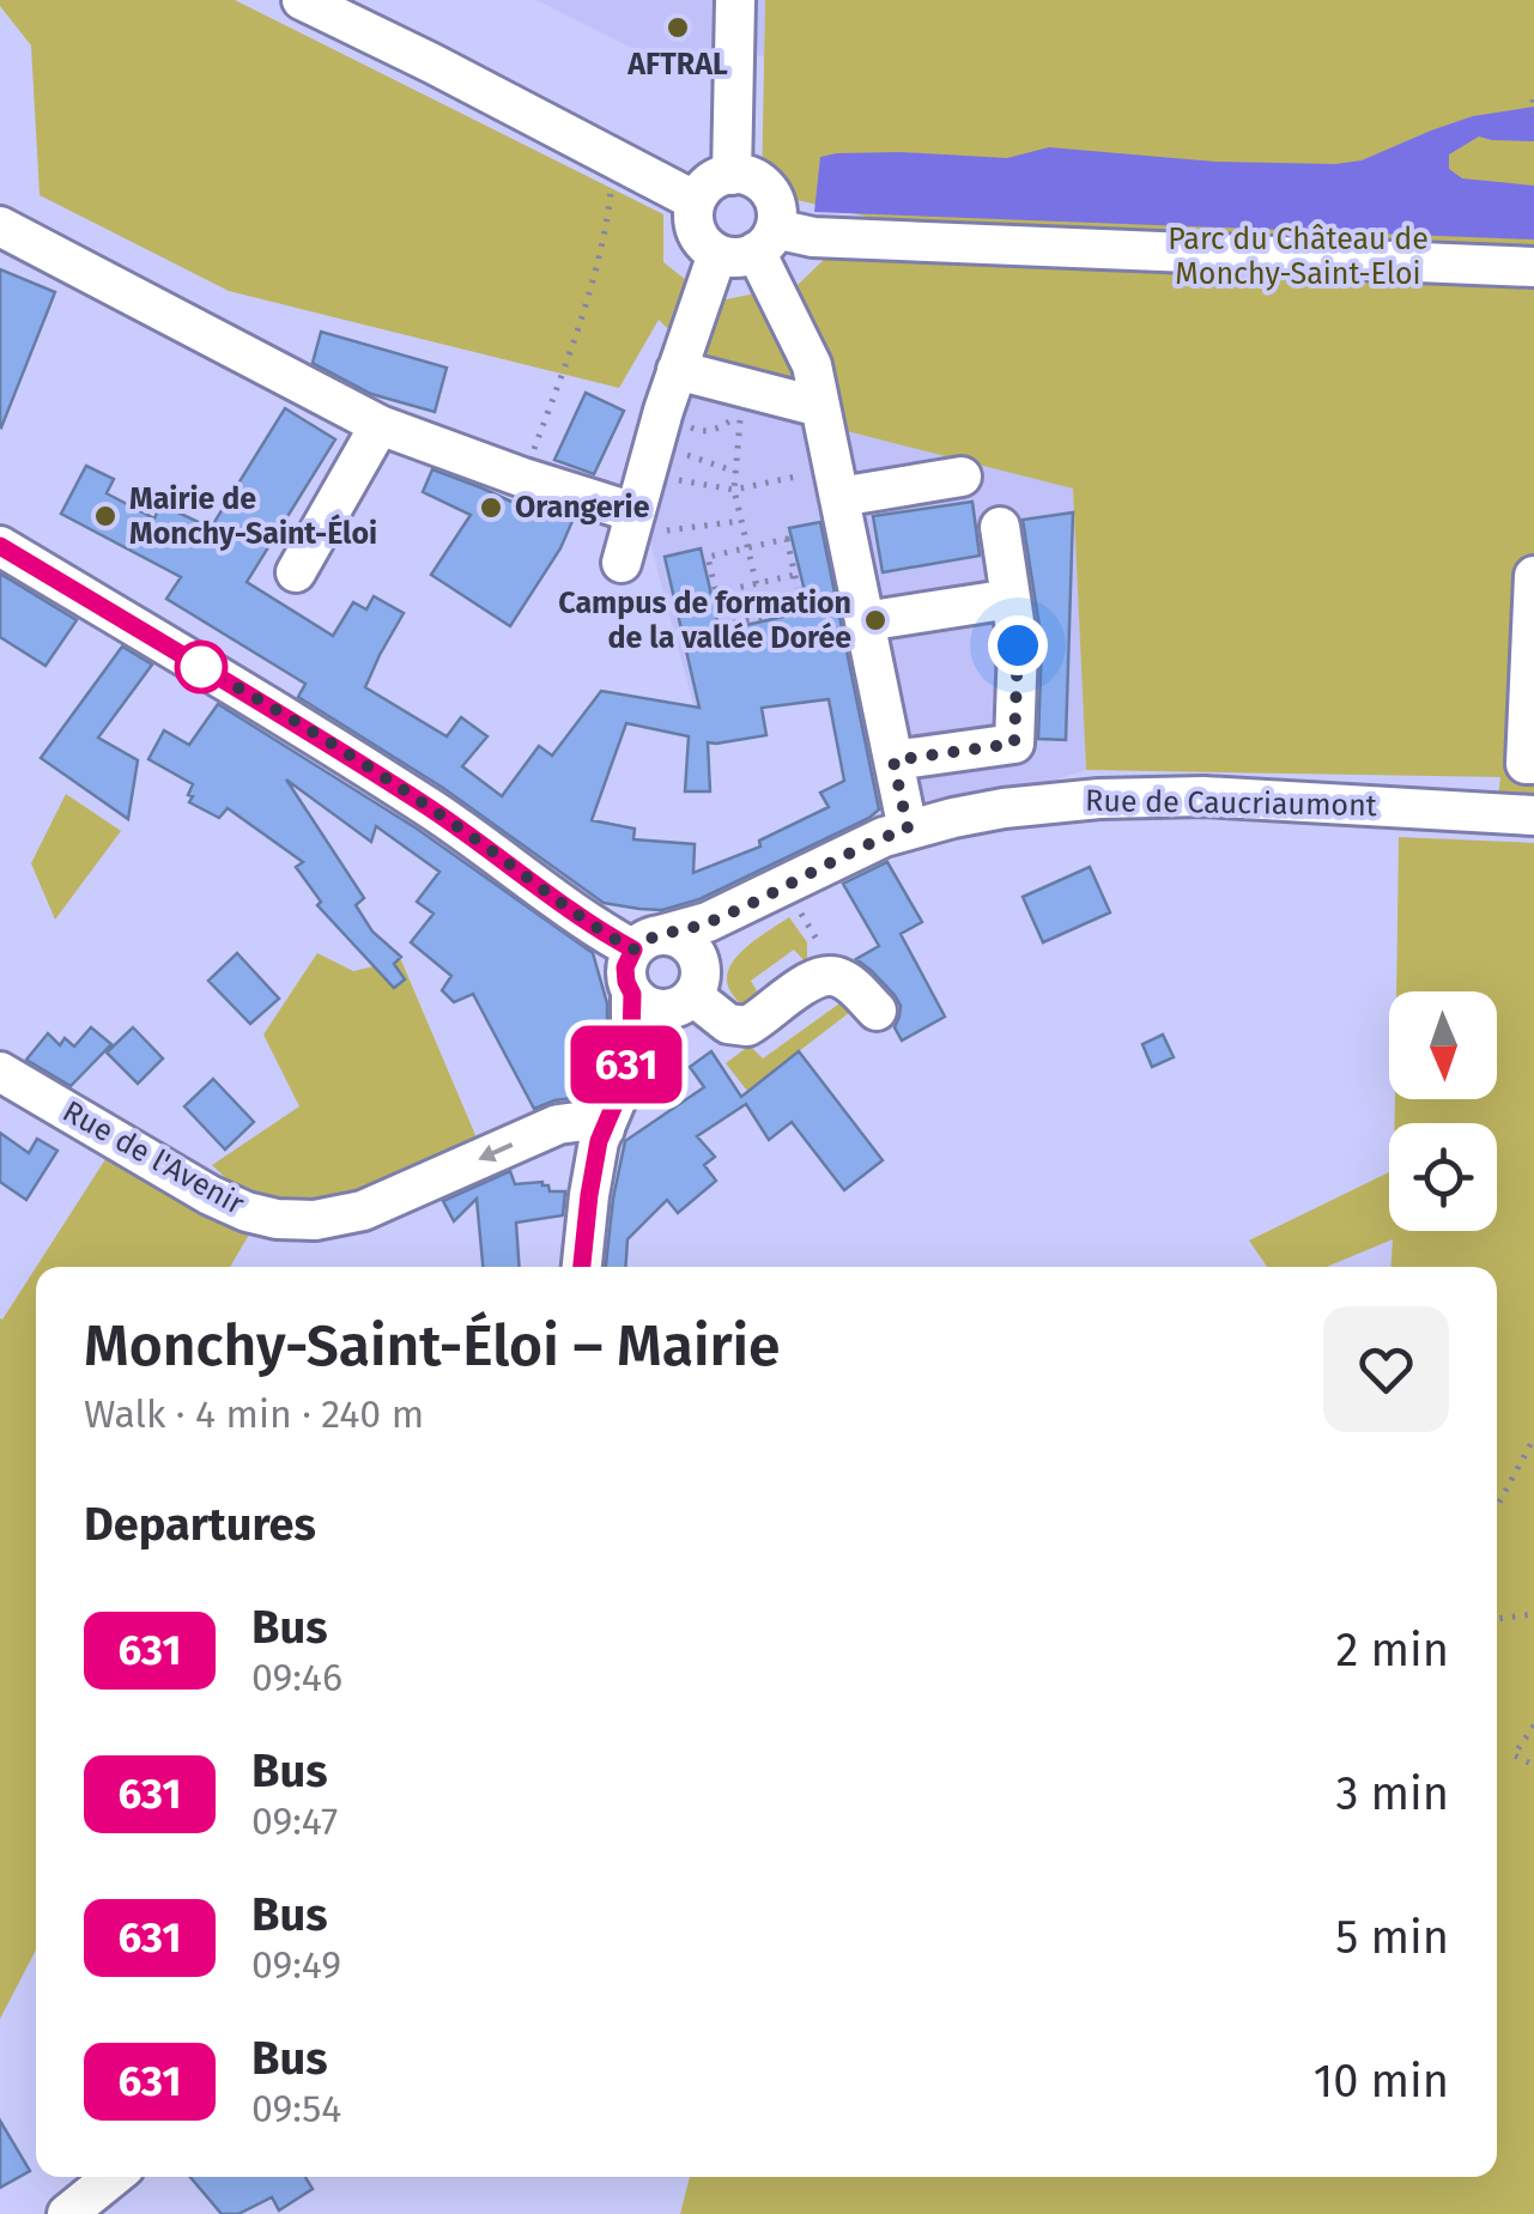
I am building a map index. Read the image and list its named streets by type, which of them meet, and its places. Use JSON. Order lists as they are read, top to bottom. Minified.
{"streets":{"street":["Rue de Caucriaumont","Rue de l'Avenir"]},"one_way":["Rue de l'Avenir"],"parks":["Parc du Château de Monchy-Saint-Eloi"],"places":["AFTRAL","Orangerie","Mairie de Monchy-Saint-Éloi","Campus de formation de la vallée Dorée"],"lines":["bus line 631"],"north":"bottom","page":{"on_map":"631","heading":[["Monchy-Saint-Éloi – Mairie","Walk · 4 min · 240 m"],"Departures"],"list":[{"mark":"631","name":"Bus","note":"09:46","value":"2 min"},{"mark":"631","name":"Bus","note":"09:47","value":"3 min"},{"mark":"631","name":"Bus","note":"09:49","value":"5 min"},{"mark":"631","name":"Bus","note":"09:54","value":"10 min"}]}}
